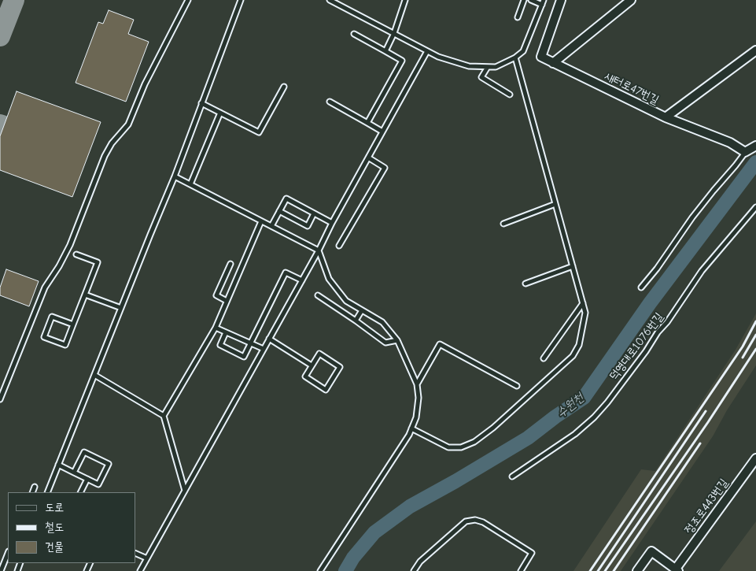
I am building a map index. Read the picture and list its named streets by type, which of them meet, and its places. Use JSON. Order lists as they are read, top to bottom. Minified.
{"streets":{"street":["새터로47번길","정조로443번길"],"lane":["덕영대로1076번길"]},"water":["수원천"],"legend":["도로","철도","건물"]}
